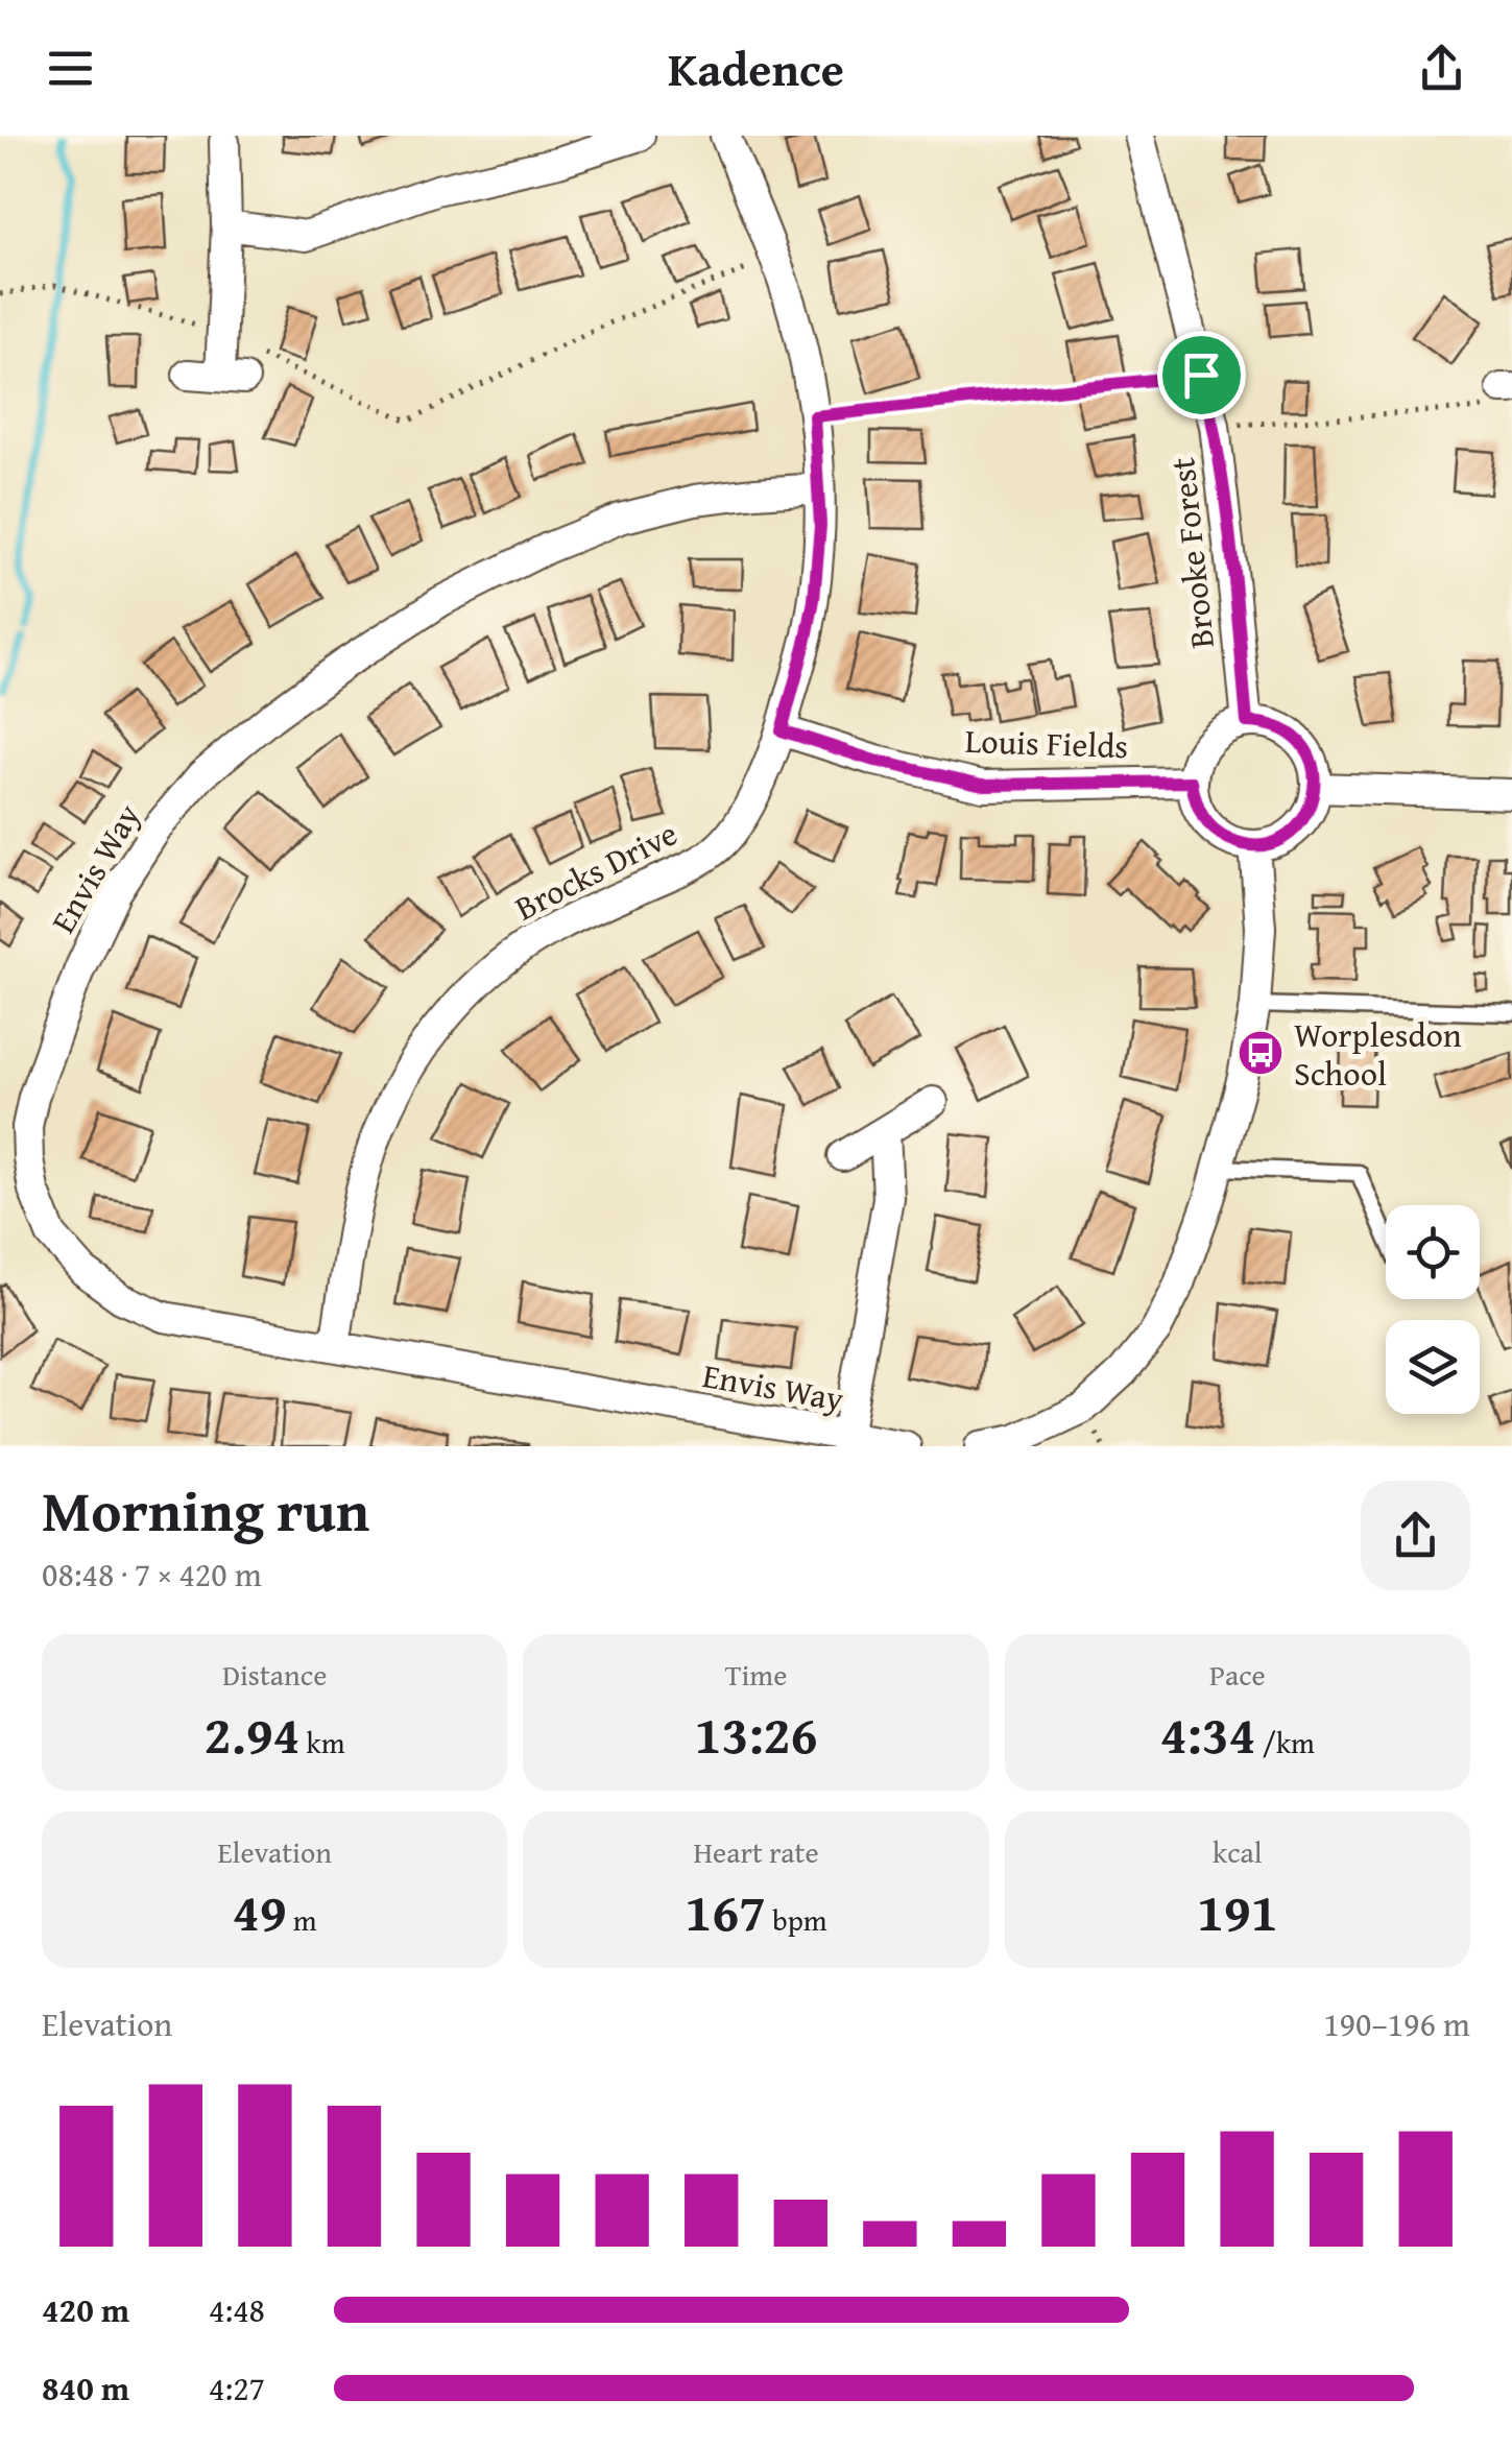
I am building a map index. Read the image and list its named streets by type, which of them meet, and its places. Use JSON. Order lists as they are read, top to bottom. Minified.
{"streets":{"street":["Brooke Forest","Louis Fields","Envis Way","Brocks Drive"]},"crossings":[["Brooke Forest","Louis Fields"],["Louis Fields","Brocks Drive"],["Envis Way","Brocks Drive"]],"places":{"bus stop":["Worplesdon School"]},"page":{"header":"Kadence","heading":["Morning run","08:48 · 7 × 420 m"],"stats":[["Distance","2.94 km"],["Time","13:26"],["Pace","4:34 /km"],["Elevation","49 m"],["Heart rate","167 bpm"],["kcal","191"]],"chart":["Elevation","190–196 m"],"list":[{"name":"420 m","note":"4:48"},{"name":"840 m","note":"4:27"}]}}
